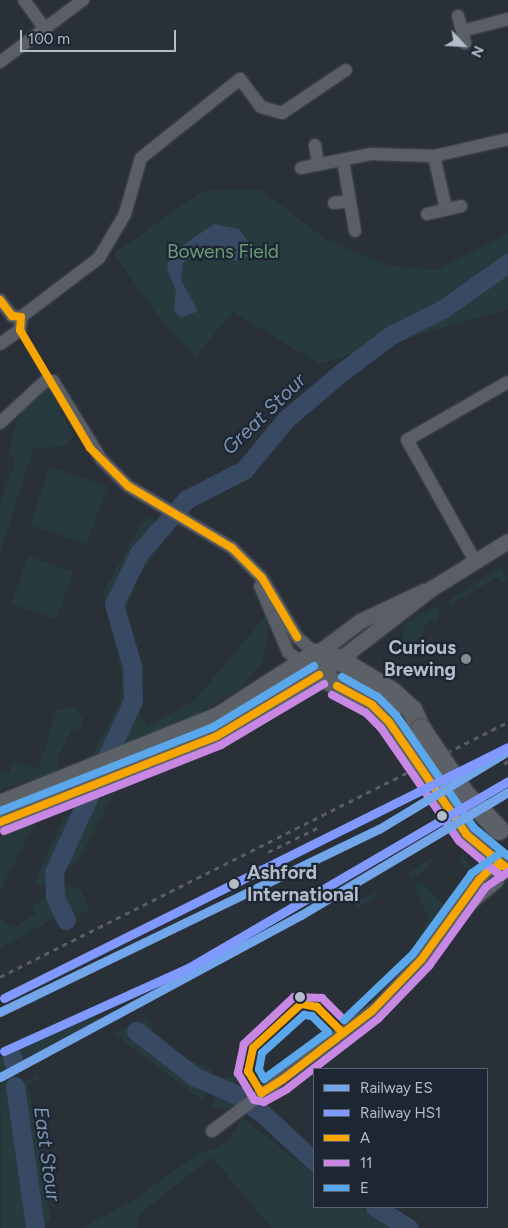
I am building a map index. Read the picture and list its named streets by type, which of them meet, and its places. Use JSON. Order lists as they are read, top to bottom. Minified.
{"water":["Great Stour","East Stour"],"parks":["Bowens Field"],"places":["Curious Brewing","Ashford International"],"lines":["transit line A","transit line E","transit line 11","rail line HS1","rail line ES"],"legend":["Railway ES","Railway HS1","A","11","E"],"scale_bar":"100 m","north":"bottom right"}
